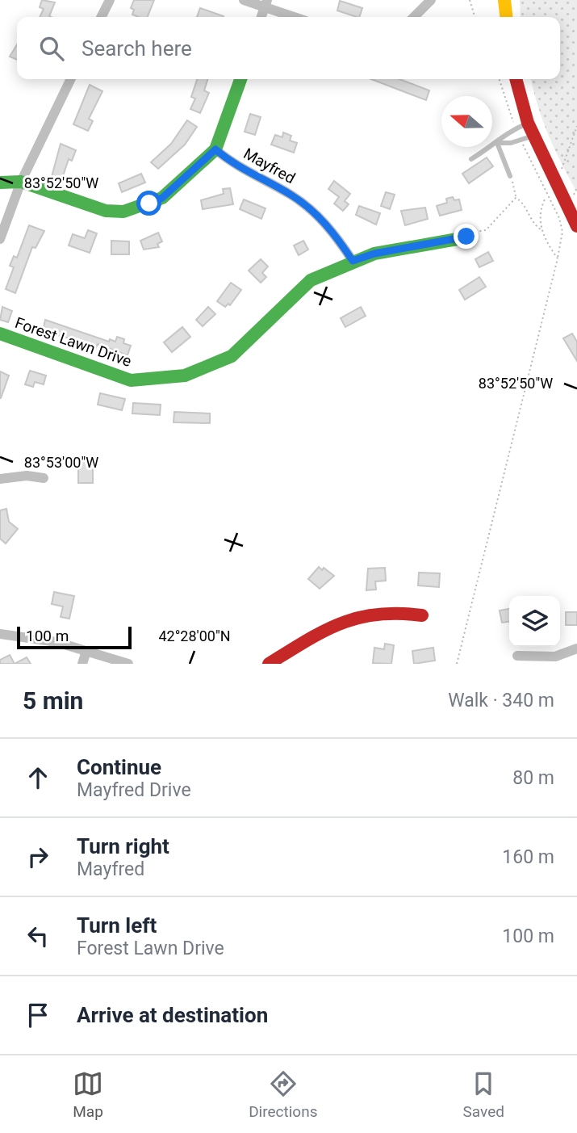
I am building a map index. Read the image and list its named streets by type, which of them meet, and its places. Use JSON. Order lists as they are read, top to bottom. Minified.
{"streets":{"street":["Mayfred","Forest Lawn Drive"]},"crossings":[["Mayfred","Forest Lawn Drive"]],"scale_bar":"100 m","north":"left","page":{"search":"Search here","scale":"100 m","heading":["5 min","Walk · 340 m"],"list":[["Continue","Mayfred Drive","80 m"],["Turn right","Mayfred","160 m"],["Turn left","Forest Lawn Drive","100 m"],"Arrive at destination"],"nav":["Map","Directions","Saved"]},"coordinates":["83°52'50\"W","83°53'00\"W","42°28'00\"N"]}
